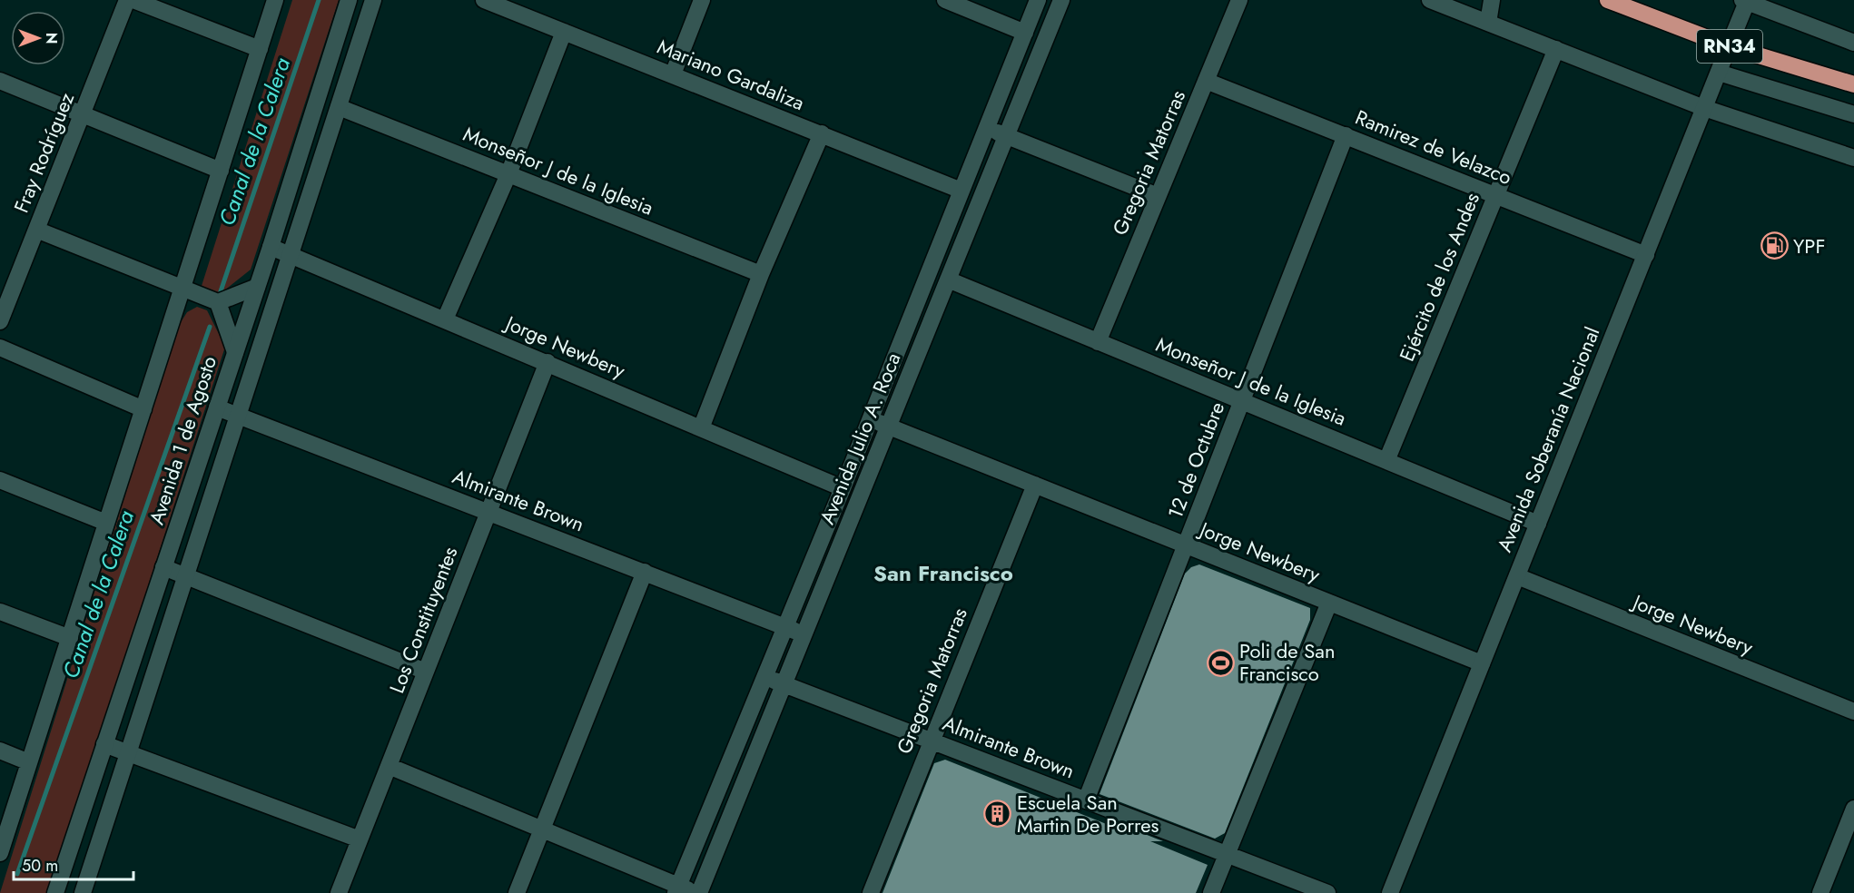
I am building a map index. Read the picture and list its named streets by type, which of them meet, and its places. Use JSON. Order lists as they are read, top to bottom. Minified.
{"streets":{"highway":["RN34"],"street":["Mariano Gardaliza","Ramirez de Velazco","Fray Rodríguez","Gregoria Matorras","Monseñor J de la Iglesia","Ejército de los Andes","Jorge Newbery","Avenida Julio A. Roca","Avenida Soberanía Nacional","Avenida 1 de Agosto","12 de Octubre","Almirante Brown","Los Constituyentes"]},"crossings":[["RN34","Avenida Soberanía Nacional"],["Mariano Gardaliza","Avenida Julio A. Roca"],["Ramirez de Velazco","Gregoria Matorras"],["Ramirez de Velazco","Ejército de los Andes"],["Ramirez de Velazco","Avenida Soberanía Nacional"],["Ramirez de Velazco","12 de Octubre"],["Gregoria Matorras","Monseñor J de la Iglesia"],["Gregoria Matorras","Jorge Newbery"],["Gregoria Matorras","Almirante Brown"],["Monseñor J de la Iglesia","Ejército de los Andes"],["Monseñor J de la Iglesia","Avenida Julio A. Roca"],["Monseñor J de la Iglesia","Avenida Soberanía Nacional"],["Monseñor J de la Iglesia","12 de Octubre"],["Jorge Newbery","Avenida Julio A. Roca"],["Jorge Newbery","Avenida Soberanía Nacional"],["Jorge Newbery","Avenida 1 de Agosto"],["Jorge Newbery","12 de Octubre"],["Jorge Newbery","Los Constituyentes"],["Avenida Julio A. Roca","Almirante Brown"],["Avenida 1 de Agosto","Almirante Brown"],["12 de Octubre","Almirante Brown"],["Almirante Brown","Los Constituyentes"]],"districts":["San Francisco"],"water":["Canal de la Calera"],"places":{"fuel station":["YPF"],"sports":["Poli de San Francisco"],"building":["Escuela San Martin De Porres"]},"scale_bar":"50 m","north":"right"}
